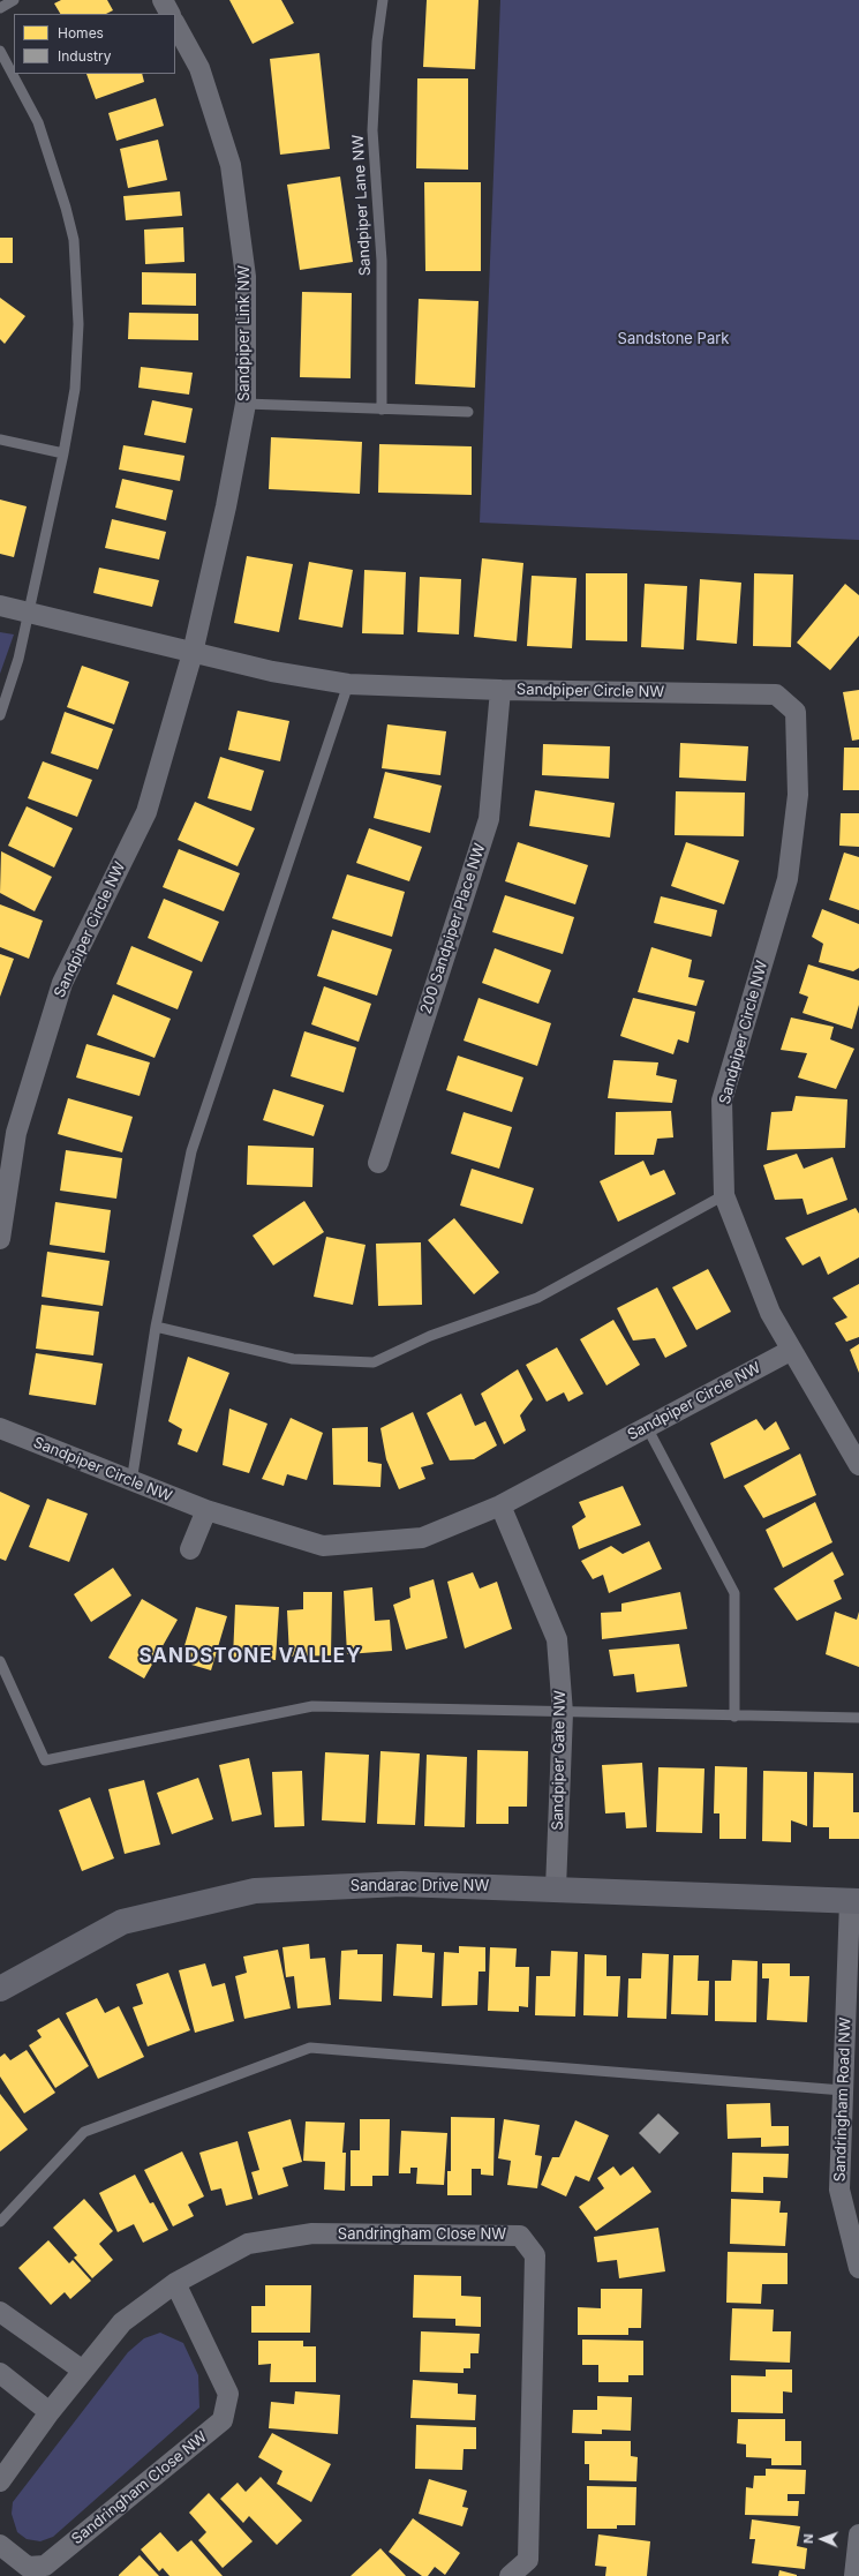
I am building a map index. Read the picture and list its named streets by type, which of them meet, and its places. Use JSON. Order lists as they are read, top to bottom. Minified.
{"streets":{"street":["Sandpiper Link NW","Sandpiper Circle NW","200 Sandpiper Place NW","Sandpiper Gate NW","Sandarac Drive NW","Sandringham Road NW","Sandringham Close NW"],"lane":["Sandpiper Lane NW"]},"crossings":[["Sandpiper Link NW","Sandpiper Circle NW"],["Sandpiper Circle NW","200 Sandpiper Place NW"],["Sandpiper Circle NW","Sandpiper Gate NW"],["Sandpiper Gate NW","Sandarac Drive NW"],["Sandarac Drive NW","Sandringham Road NW"]],"districts":["SANDSTONE VALLEY"],"parks":["Sandstone Park"],"legend":["Homes","Industry"],"north":"left"}
